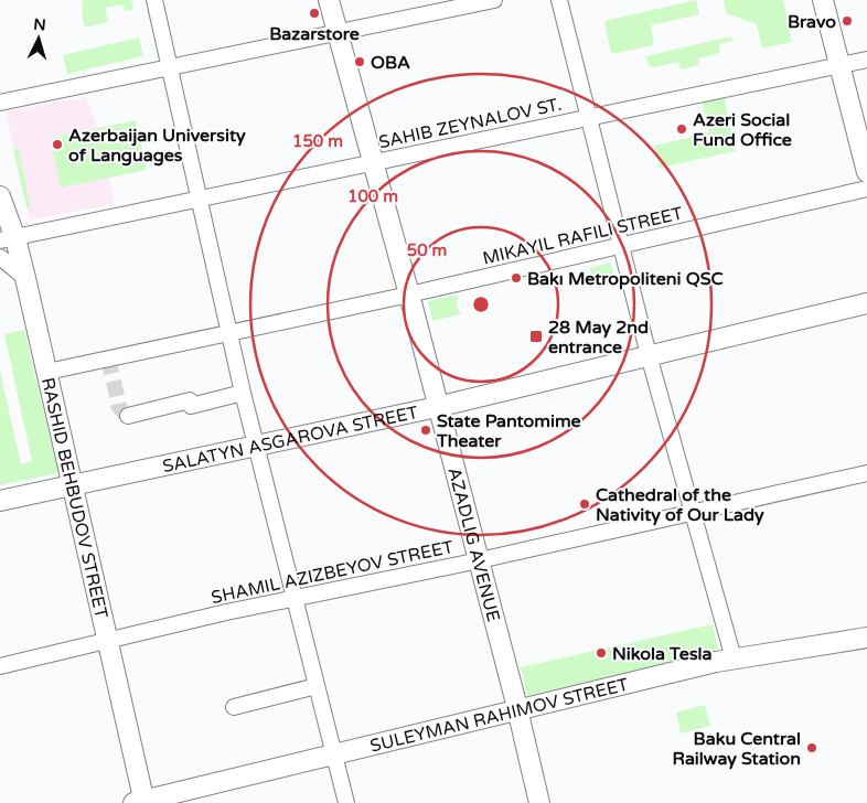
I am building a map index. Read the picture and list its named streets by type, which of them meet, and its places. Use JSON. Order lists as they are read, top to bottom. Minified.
{"streets":{"main road":["SALATYN ASGAROVA STREET","RASHID BEHBUDOV STREET","AZADLIG AVENUE","SULEYMAN RAHIMOV STREET"],"street":["SAHIB ZEYNALOV ST.","MIKAYIL RAFILI STREET","SHAMIL AZIZBEYOV STREET"]},"crossings":[["SAHIB ZEYNALOV ST.","RASHID BEHBUDOV STREET"],["SAHIB ZEYNALOV ST.","AZADLIG AVENUE"],["MIKAYIL RAFILI STREET","RASHID BEHBUDOV STREET"],["MIKAYIL RAFILI STREET","AZADLIG AVENUE"],["SALATYN ASGAROVA STREET","RASHID BEHBUDOV STREET"],["SALATYN ASGAROVA STREET","AZADLIG AVENUE"],["RASHID BEHBUDOV STREET","SHAMIL AZIZBEYOV STREET"],["RASHID BEHBUDOV STREET","SULEYMAN RAHIMOV STREET"],["AZADLIG AVENUE","SHAMIL AZIZBEYOV STREET"],["AZADLIG AVENUE","SULEYMAN RAHIMOV STREET"]],"places":{"other":["Bazarstore","Bravo","OBA","Azeri Social Fund Office","Azerbaijan University of Languages","Bakı Metropoliteni QSC","State Pantomime Theater","Cathedral of the Nativity of Our Lady","Nikola Tesla","Baku Central Railway Station"],"transit":["28 May 2nd entrance"]},"north":"top","rings":["150 m","100 m","50 m"]}
